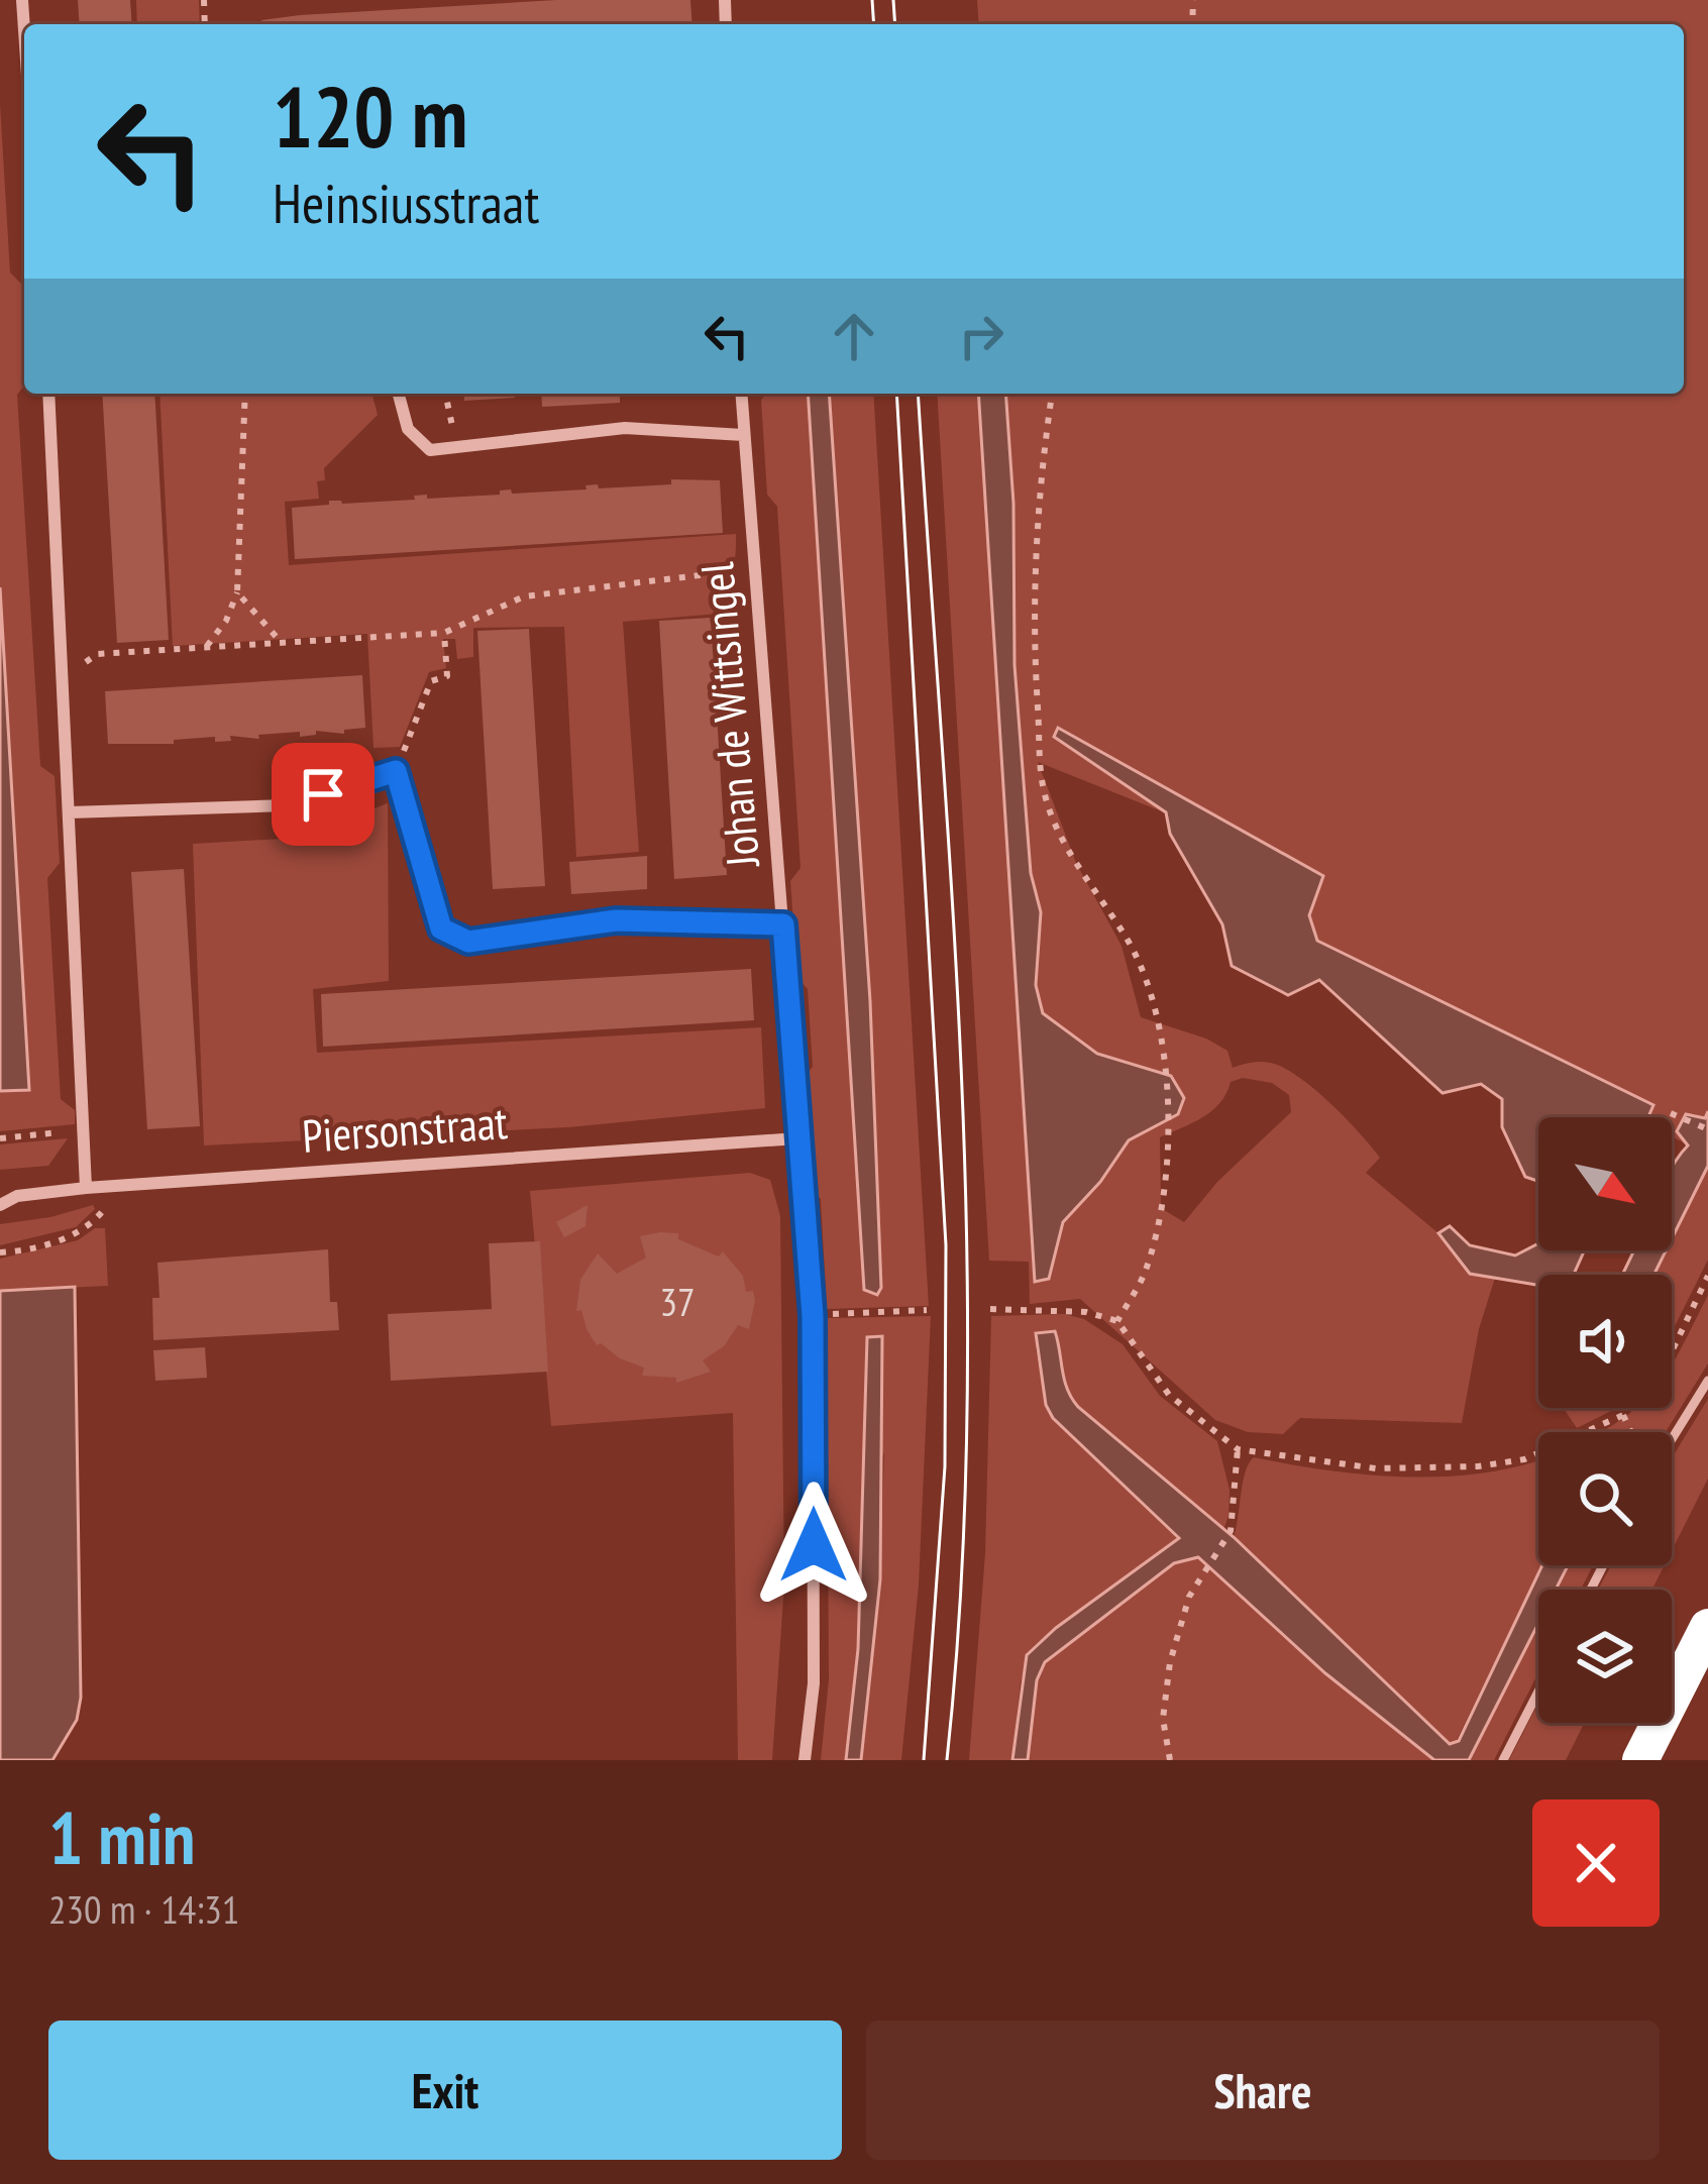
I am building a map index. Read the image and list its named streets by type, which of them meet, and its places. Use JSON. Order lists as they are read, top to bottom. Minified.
{"streets":{"street":["Johan de Wittsingel","Piersonstraat"]},"crossings":[["Johan de Wittsingel","Piersonstraat"]],"house_numbers":["37"],"north":"bottom right","page":{"turn":["120 m","Heinsiusstraat"],"heading":["1 min","230 m · 14:31"],"buttons":["Exit","Share"]}}
